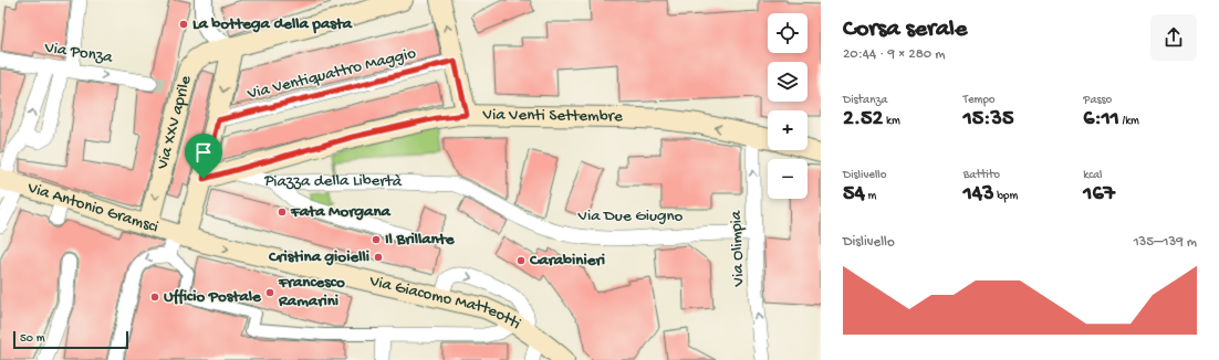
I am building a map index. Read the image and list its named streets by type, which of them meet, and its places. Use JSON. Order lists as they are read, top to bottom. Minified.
{"streets":{"main road":["Via Venti Settembre","Via XXV aprile","Via Antonio Gramsci","Via Giacomo Matteotti"],"street":["Via Ponza","Via Ventiquattro Maggio","Piazza della Libertà","Via Due Giugno","Via Olimpia"]},"crossings":[["Via Venti Settembre","Piazza della Libertà"],["Via Venti Settembre","Via Olimpia"],["Via XXV aprile","Via Antonio Gramsci"],["Piazza della Libertà","Via Due Giugno"],["Via Antonio Gramsci","Via Giacomo Matteotti"],["Via Due Giugno","Via Olimpia"]],"one_way":["Via Ponza","Via Venti Settembre","Via Olimpia","Via Giacomo Matteotti"],"places":["La bottega della pasta","Fata Morgana","Il Brillante","Cristina gioielli","Carabinieri","Francesco Ramarini","Ufficio Postale"],"scale_bar":"50 m","page":{"heading":["Corsa serale","20:44 · 9 × 280 m"],"map_buttons":["+","−"],"stats":[["Distanza","2.52 km"],["Tempo","15:35"],["Passo","6:11 /km"],["Dislivello","54 m"],["Battito","143 bpm"],["kcal","167"]],"chart":["Dislivello","135–139 m"],"scale":"50 m"}}
